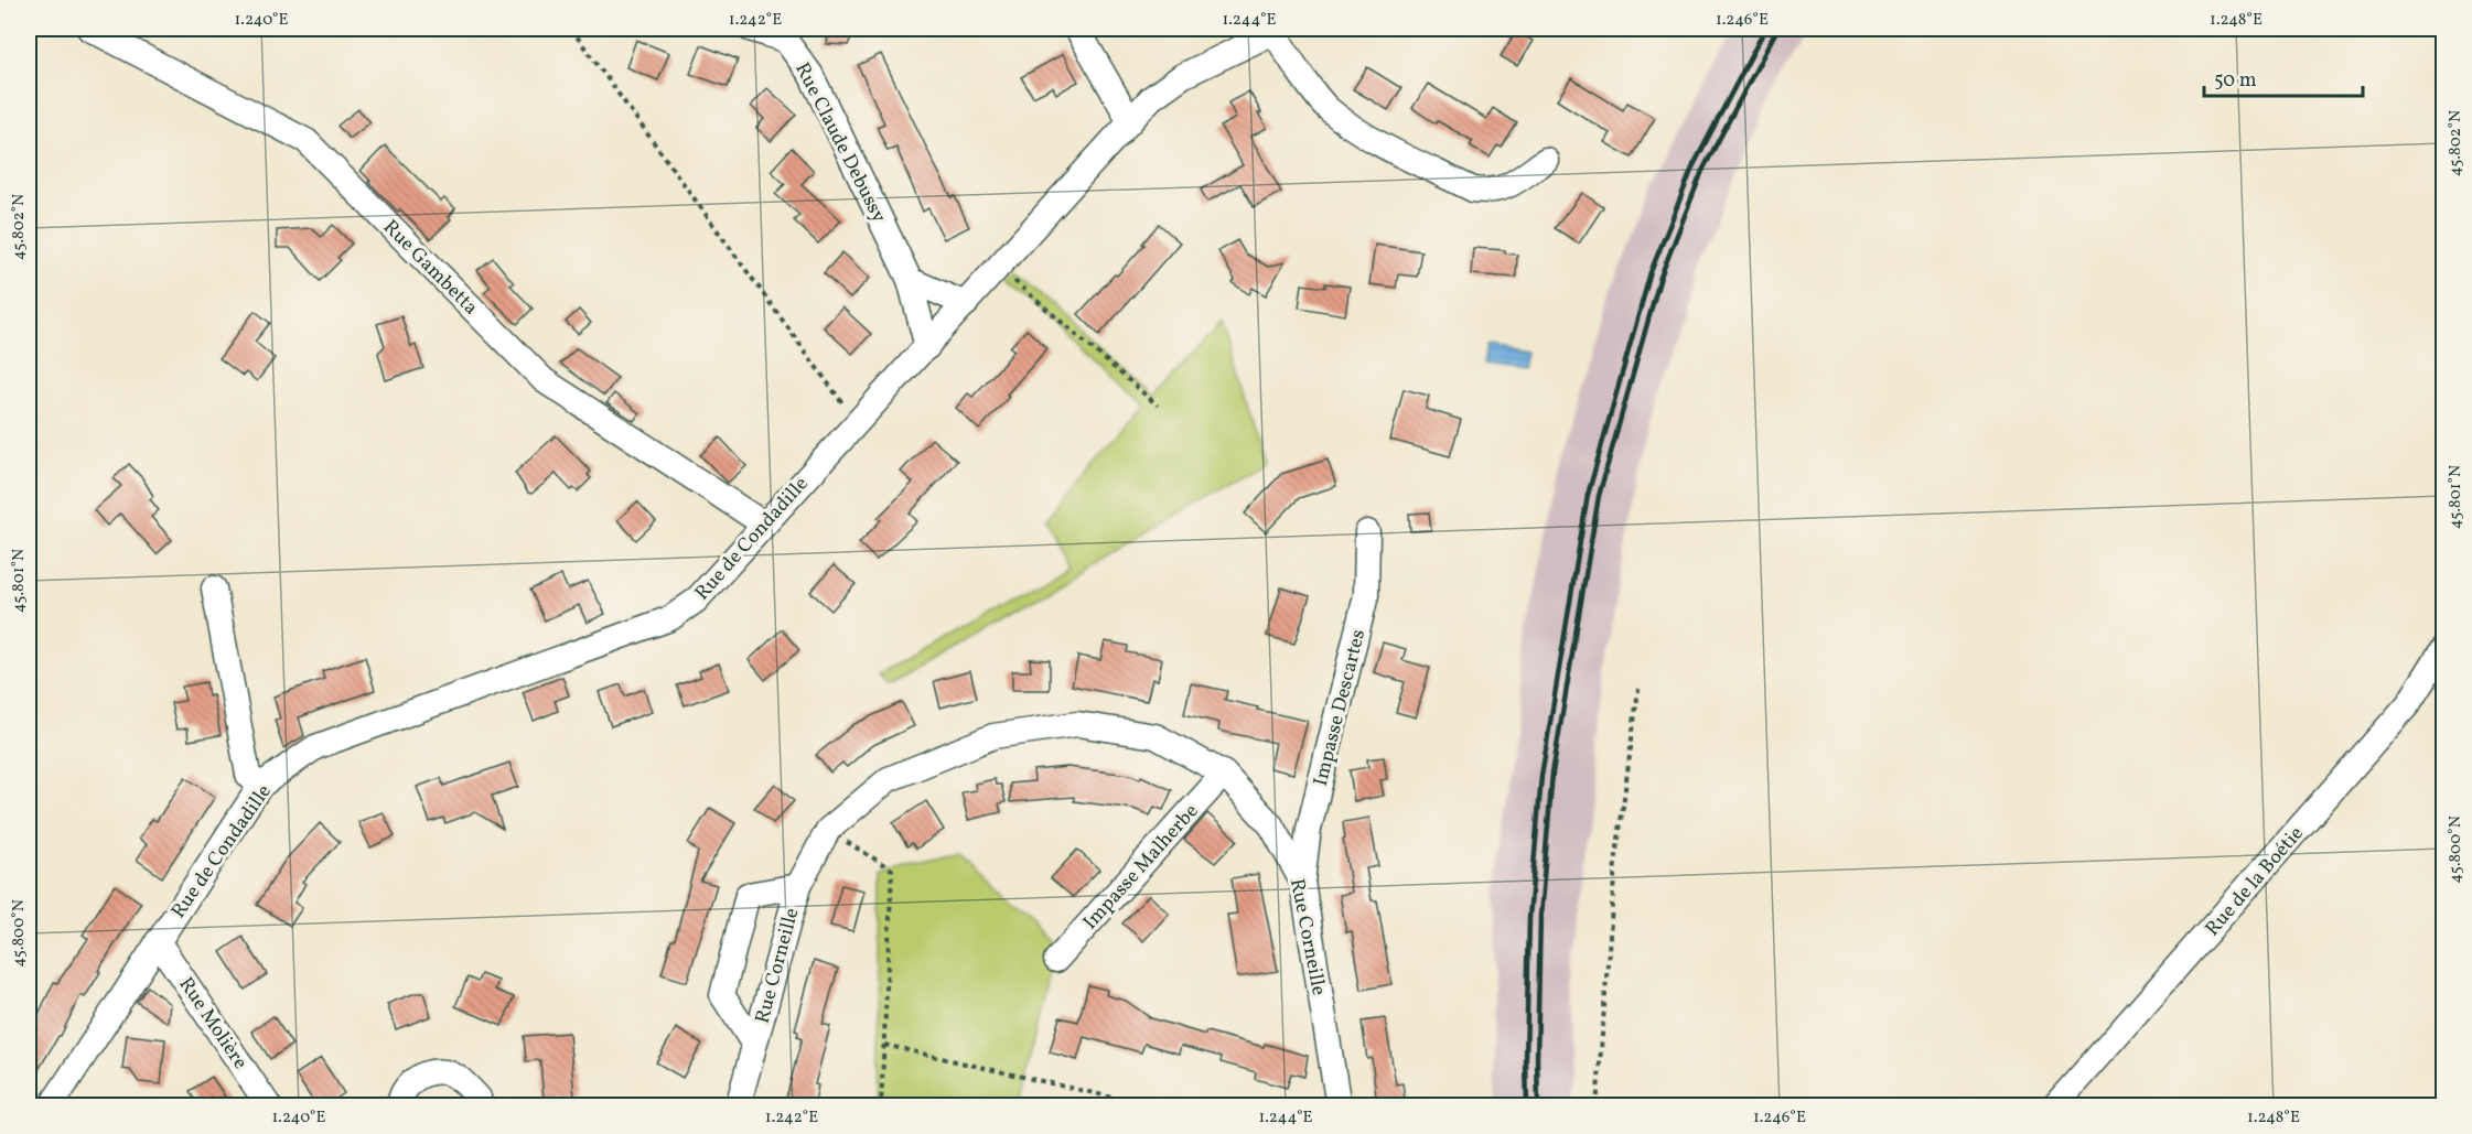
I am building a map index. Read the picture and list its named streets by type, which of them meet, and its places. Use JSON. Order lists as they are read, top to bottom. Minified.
{"streets":{"street":["Rue Claude Debussy","Rue Gambetta","Rue de Condadille","Impasse Descartes","Impasse Malherbe","Rue de la Boétie","Rue Corneille","Rue Molière"]},"crossings":[["Rue Claude Debussy","Rue de Condadille"],["Rue Gambetta","Rue de Condadille"],["Rue de Condadille","Rue Molière"],["Impasse Descartes","Rue Corneille"],["Impasse Malherbe","Rue Corneille"]],"scale_bar":"50 m","coordinates":["1.240°E","1.242°E","1.244°E","1.246°E","1.248°E","45.802°N","45.801°N","45.800°N"]}
